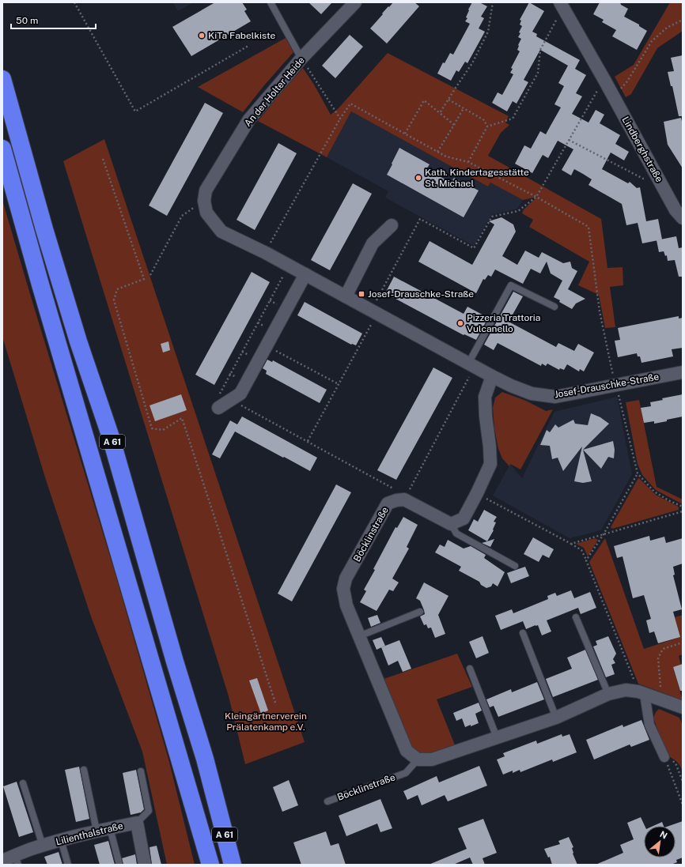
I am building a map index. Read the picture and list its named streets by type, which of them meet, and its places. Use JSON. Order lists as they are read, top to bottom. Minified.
{"streets":{"highway":["A 61"],"street":["An der Holter Heide","Lindberghstraße","Josef-Drauschke-Straße","Böcklinstraße","Lilienthalstraße"]},"crossings":[["An der Holter Heide","Josef-Drauschke-Straße"]],"parks":["Kleingärtnerverein Prälatenkamp e.V."],"places":{"other":["KiTa Fabelkiste","Kath. Kindertagesstätte St. Michael","Pizzeria Trattoria Vulcanello"],"transit":["Josef-Drauschke-Straße"]},"scale_bar":"50 m","north":"top right"}
